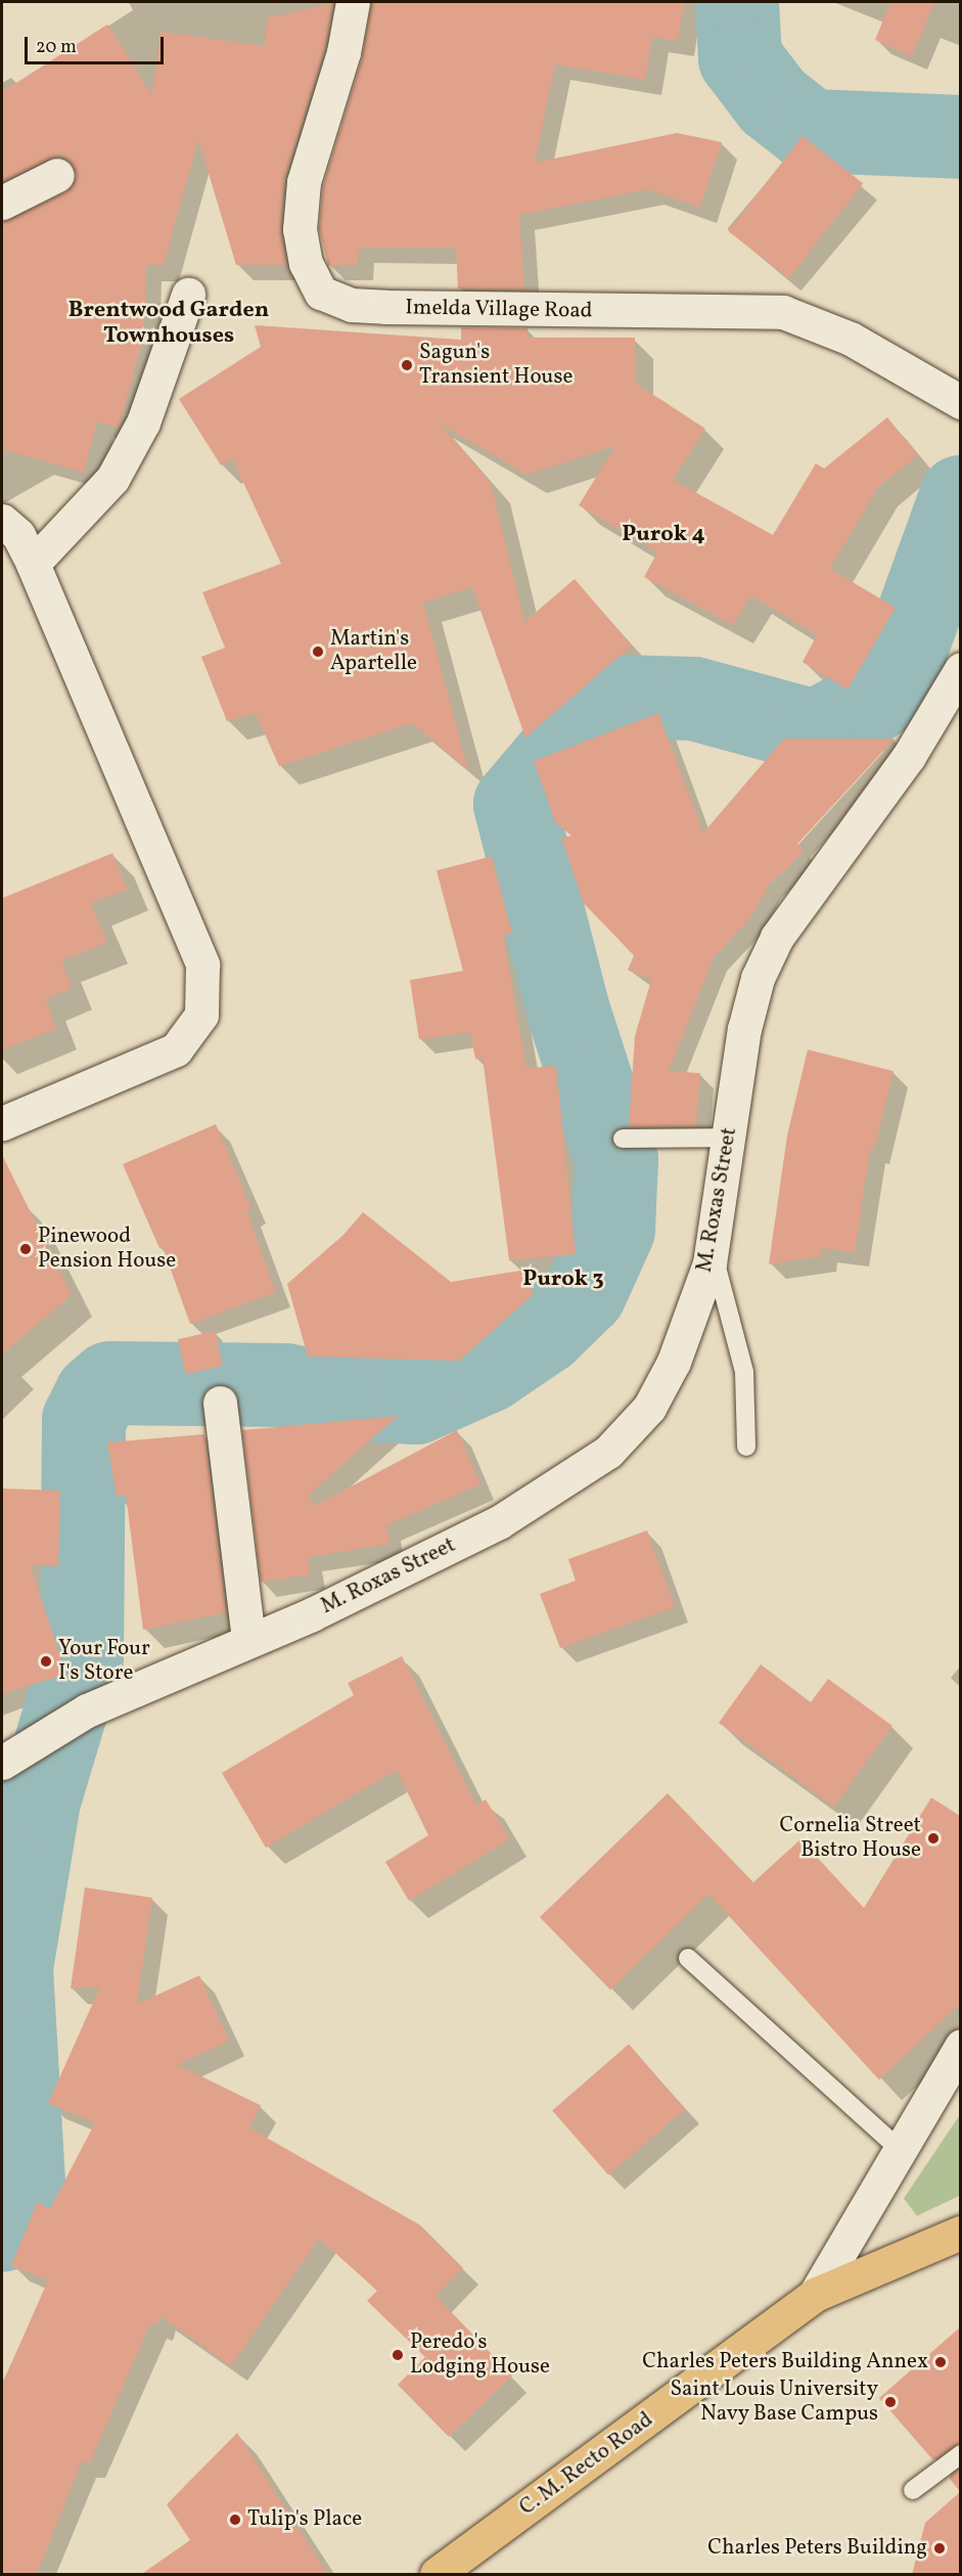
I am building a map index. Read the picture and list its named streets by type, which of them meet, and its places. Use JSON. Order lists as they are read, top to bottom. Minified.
{"streets":{"main road":["C. M. Recto Road"],"street":["Imelda Village Road","M. Roxas Street"]},"districts":["Brentwood Garden Townhouses","Purok 4","Purok 3"],"places":["Sagun's Transient House","Martin's Apartelle","Pinewood Pension House","Your Four I's Store","Cornelia Street Bistro House","Peredo's Lodging House","Charles Peters Building Annex","Saint Louis University Navy Base Campus","Tulip's Place","Charles Peters Building"],"scale_bar":"20 m"}
